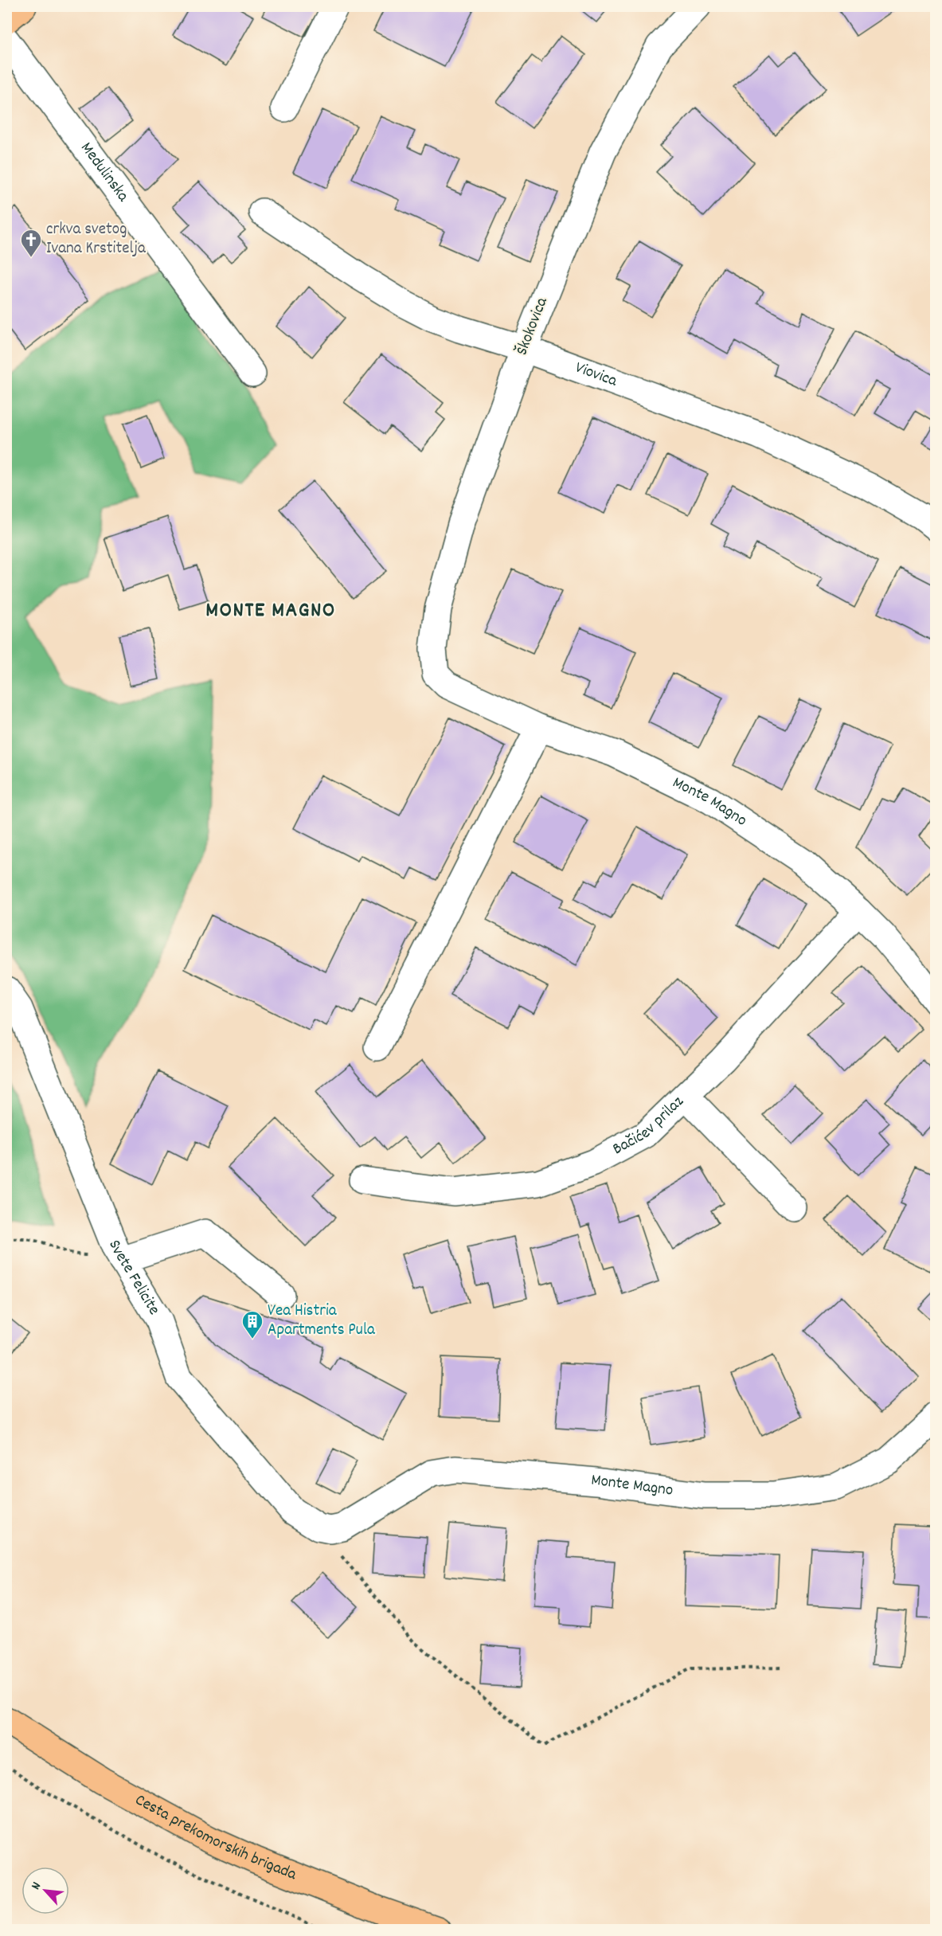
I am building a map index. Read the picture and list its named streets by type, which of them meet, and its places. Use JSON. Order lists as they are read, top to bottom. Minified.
{"streets":{"main road":["Cesta prekomorskih brigada"],"street":["Medulinska","Škokovica","Viovica","Monte Magno","Bačićev prilaz","Svete Felicite"]},"crossings":[["Škokovica","Viovica"],["Škokovica","Monte Magno"],["Monte Magno","Bačićev prilaz"],["Monte Magno","Svete Felicite"]],"districts":["MONTE MAGNO"],"places":{"church":["crkva svetog Ivana Krstitelja"],"building":["Vea Histria Apartments Pula"]},"north":"top left"}
